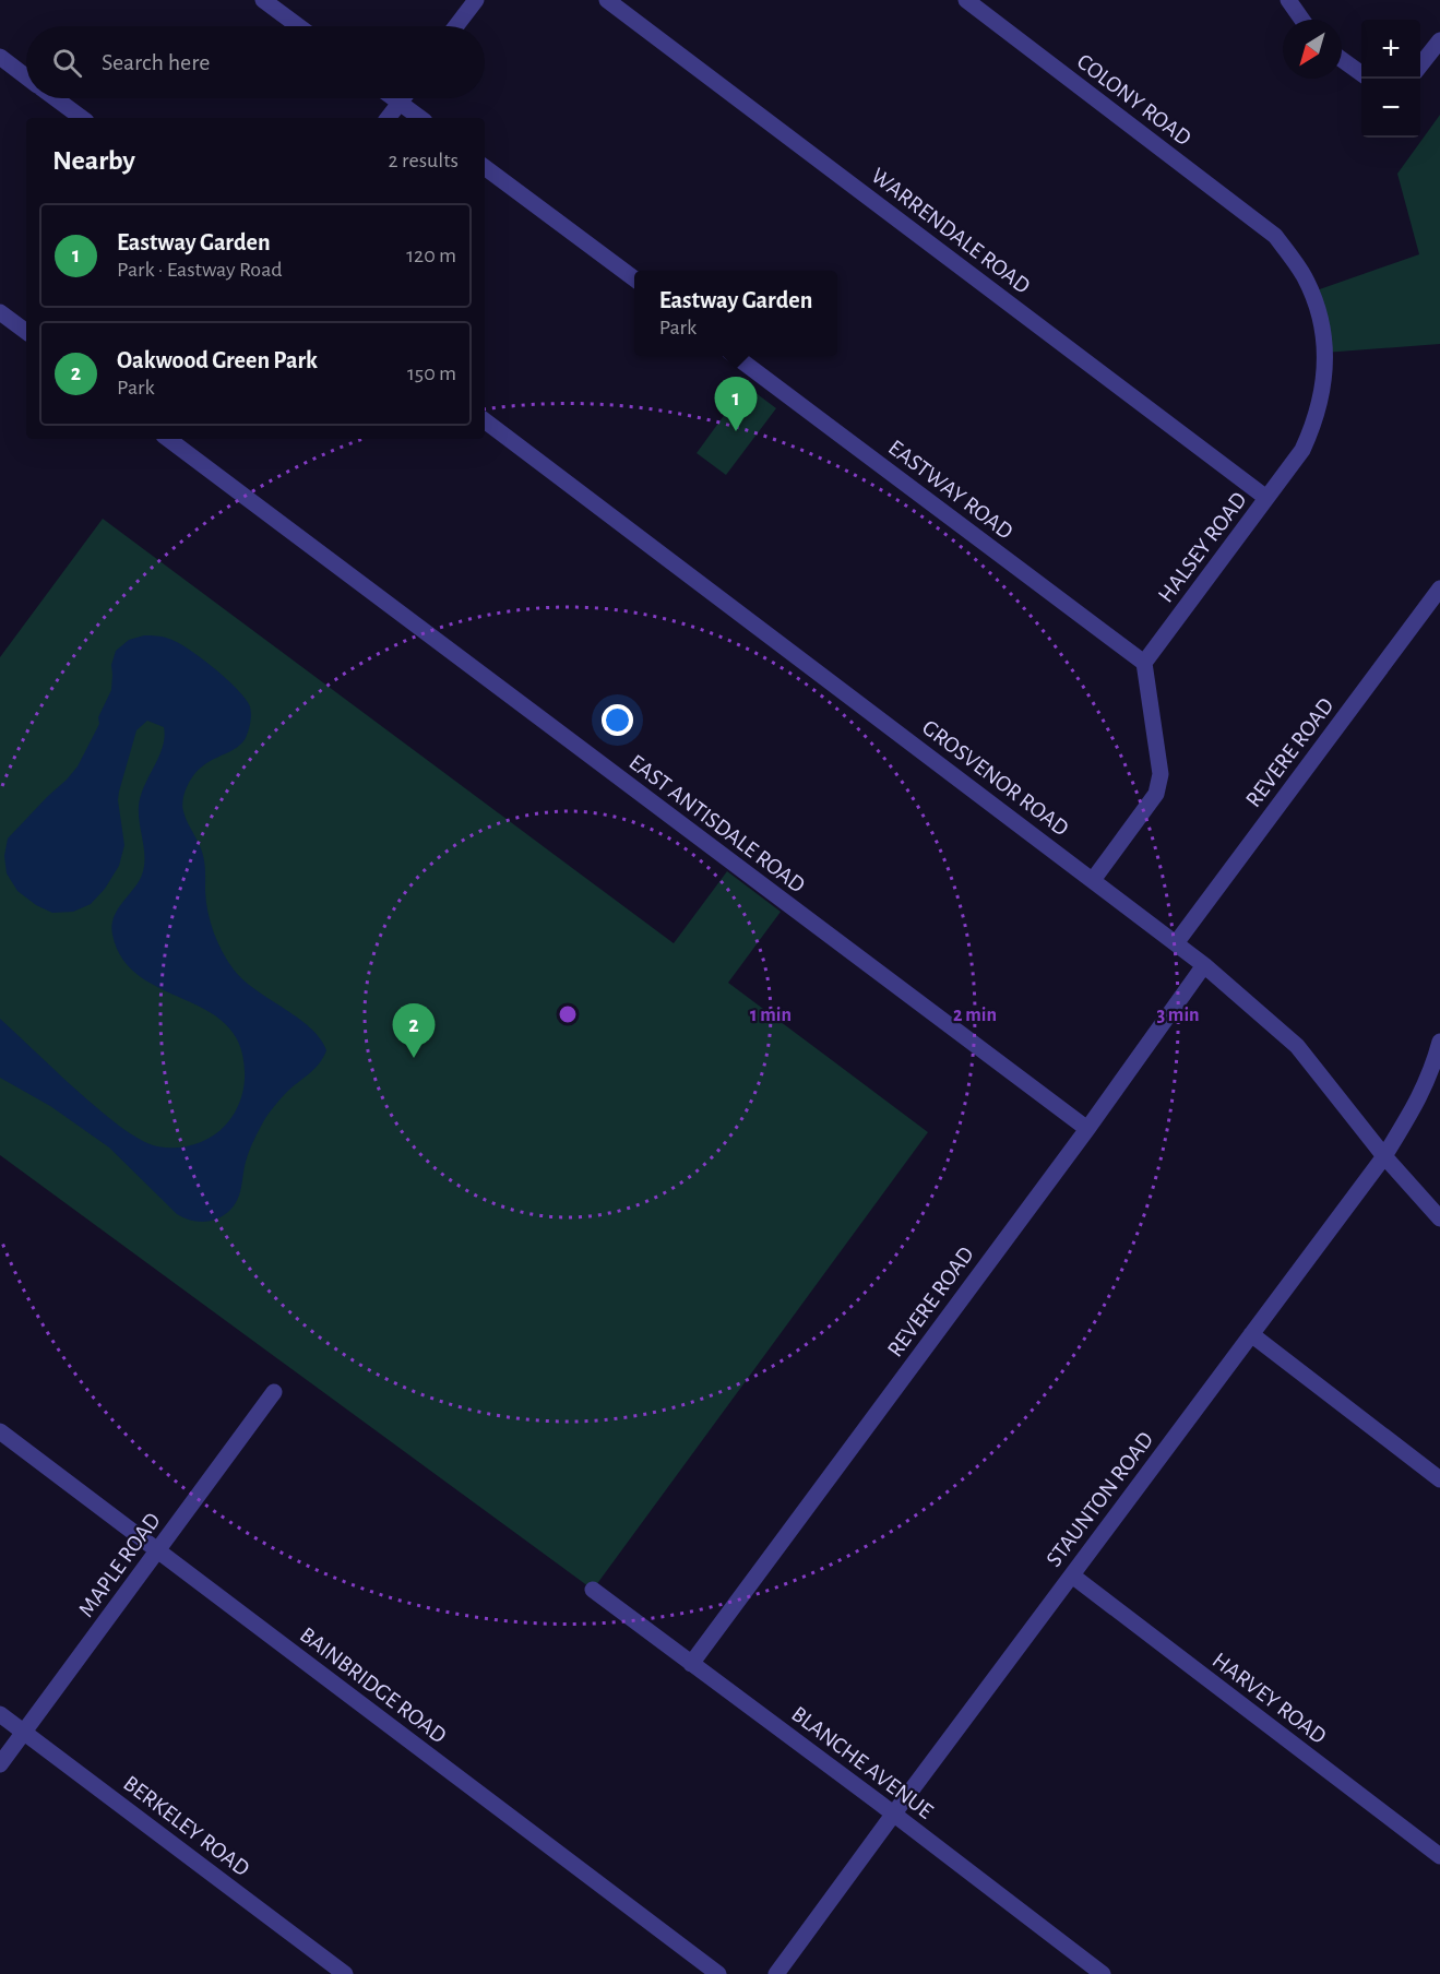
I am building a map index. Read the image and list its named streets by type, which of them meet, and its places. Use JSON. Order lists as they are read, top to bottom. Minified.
{"streets":{"street":["COLONY ROAD","WARRENDALE ROAD","EASTWAY ROAD","HALSEY ROAD","REVERE ROAD","GROSVENOR ROAD","EAST ANTISDALE ROAD","STAUNTON ROAD","MAPLE ROAD","BAINBRIDGE ROAD","HARVEY ROAD","BLANCHE AVENUE","BERKELEY ROAD"]},"crossings":[["COLONY ROAD","HALSEY ROAD"],["WARRENDALE ROAD","HALSEY ROAD"],["EASTWAY ROAD","HALSEY ROAD"],["REVERE ROAD","GROSVENOR ROAD"],["REVERE ROAD","EAST ANTISDALE ROAD"],["REVERE ROAD","BLANCHE AVENUE"],["GROSVENOR ROAD","STAUNTON ROAD"],["STAUNTON ROAD","HARVEY ROAD"],["STAUNTON ROAD","BLANCHE AVENUE"],["MAPLE ROAD","BAINBRIDGE ROAD"],["MAPLE ROAD","BERKELEY ROAD"]],"north":"bottom left","page":{"map_buttons":["+","−"],"search":"Search here","heading":["Nearby","2 results"],"list":[{"mark":"1","name":"Eastway Garden","note":"Park · Eastway Road","value":"120 m"},{"mark":"2","name":"Oakwood Green Park","note":"Park","value":"150 m"}],"popup":["Eastway Garden","Park"],"pins":["1","2"]},"rings":["1 min","2 min","3 min"]}
